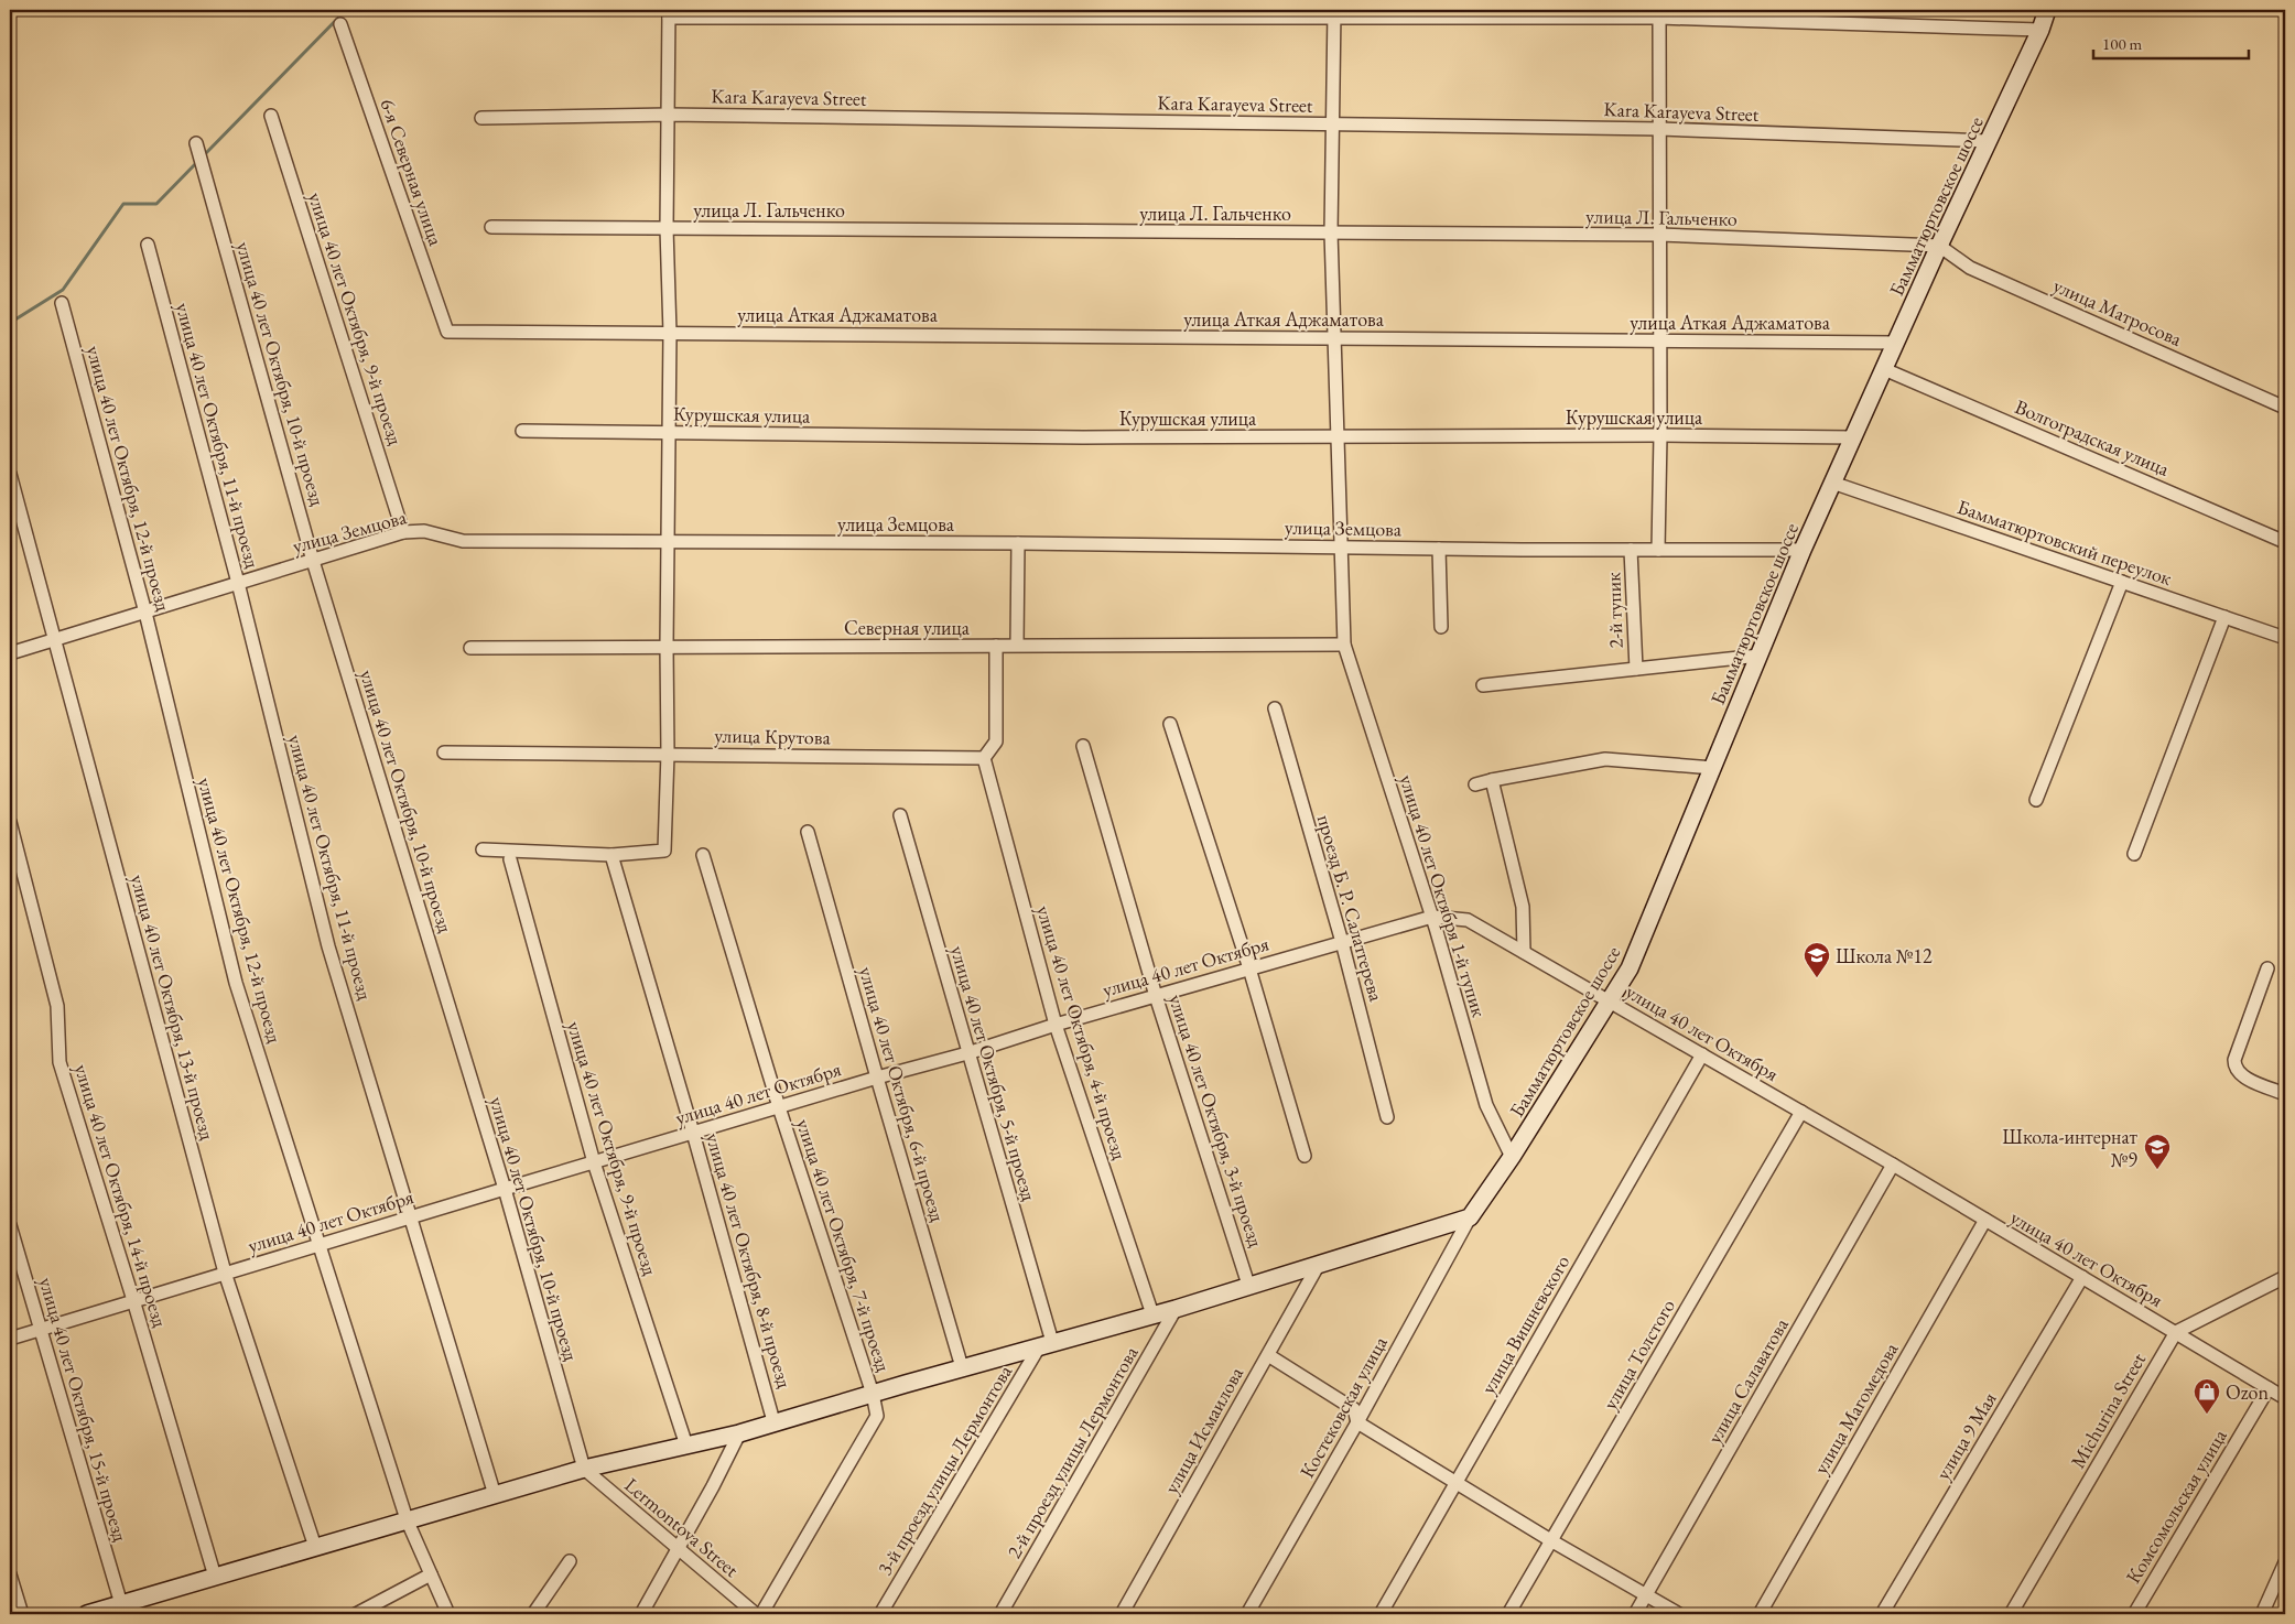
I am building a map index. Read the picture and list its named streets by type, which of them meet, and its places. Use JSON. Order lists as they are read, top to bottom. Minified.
{"streets":{"street":["Kara Karayeva Street","6-я Северная улица","Бамматюртовское шоссе","улица Л. Гальченко","улица Матросова","улица Аткая Аджаматова","улица 40 лет Октября, 9-й проезд","улица 40 лет Октября, 10-й проезд","Курушская улица","улица 40 лет Октября, 11-й проезд","Волгоградская улица","улица 40 лет Октября, 12-й проезд","улица Земцова","Бамматюртовский переулок","2-й тупик","Северная улица","улица Крутова","улица 40 лет Октября 1-й тупик","проезд Б. Р. Салатгерева","улица 40 лет Октября","улица 40 лет Октября, 13-й проезд","улица 40 лет Октября, 4-й проезд","улица 40 лет Октября, 5-й проезд","улица 40 лет Октября, 6-й проезд","улица 40 лет Октября, 3-й проезд","улица 40 лет Октября, 14-й проезд","улица 40 лет Октября, 7-й проезд","улица 40 лет Октября, 8-й проезд","улица Вишневского","улица Толстого","улица Салаватова","Костековская улица","улица Магомедова","улица 40 лет Октября, 15-й проезд","Michurina Street","улица Исмаилова","улица 9 Мая","2-й проезд улицы Лермонтова","3-й проезд улицы Лермонтова","Комсомольская улица","Lermontova Street"]},"crossings":[["Kara Karayeva Street","Бамматюртовское шоссе"],["Kara Karayeva Street","улица 40 лет Октября 1-й тупик"],["6-я Северная улица","улица Аткая Аджаматова"],["Бамматюртовское шоссе","улица Л. Гальченко"],["Бамматюртовское шоссе","улица Матросова"],["Бамматюртовское шоссе","улица Аткая Аджаматова"],["Бамматюртовское шоссе","Курушская улица"],["Бамматюртовское шоссе","Волгоградская улица"],["Бамматюртовское шоссе","улица Земцова"],["Бамматюртовское шоссе","Бамматюртовский переулок"],["Бамматюртовское шоссе","улица 40 лет Октября 1-й тупик"],["Бамматюртовское шоссе","улица 40 лет Октября"],["Бамматюртовское шоссе","Костековская улица"],["улица Л. Гальченко","улица Матросова"],["улица Л. Гальченко","улица 40 лет Октября 1-й тупик"],["улица Аткая Аджаматова","улица 40 лет Октября 1-й тупик"],["улица 40 лет Октября, 9-й проезд","улица Земцова"],["улица 40 лет Октября, 9-й проезд","улица 40 лет Октября"],["улица 40 лет Октября, 10-й проезд","улица Земцова"],["улица 40 лет Октября, 10-й проезд","улица 40 лет Октября"],["улица 40 лет Октября, 10-й проезд","Lermontova Street"],["Курушская улица","улица 40 лет Октября 1-й тупик"],["улица 40 лет Октября, 11-й проезд","улица Земцова"],["улица 40 лет Октября, 11-й проезд","улица 40 лет Октября"],["улица 40 лет Октября, 12-й проезд","улица Земцова"],["улица 40 лет Октября, 12-й проезд","улица 40 лет Октября"],["улица Земцова","2-й тупик"],["улица Земцова","улица 40 лет Октября 1-й тупик"],["улица Земцова","улица 40 лет Октября, 13-й проезд"],["Северная улица","улица 40 лет Октября 1-й тупик"],["улица Крутова","улица 40 лет Октября, 4-й проезд"],["улица 40 лет Октября 1-й тупик","улица 40 лет Октября"],["проезд Б. Р. Салатгерева","улица 40 лет Октября"],["улица 40 лет Октября","улица 40 лет Октября, 13-й проезд"],["улица 40 лет Октября","улица 40 лет Октября, 4-й проезд"],["улица 40 лет Октября","улица 40 лет Октября, 5-й проезд"],["улица 40 лет Октября","улица 40 лет Октября, 6-й проезд"],["улица 40 лет Октября","улица 40 лет Октября, 3-й проезд"],["улица 40 лет Октября","улица 40 лет Октября, 14-й проезд"],["улица 40 лет Октября","улица 40 лет Октября, 7-й проезд"],["улица 40 лет Октября","улица 40 лет Октября, 8-й проезд"],["улица 40 лет Октября","улица Вишневского"],["улица 40 лет Октября","улица Толстого"],["улица 40 лет Октября","улица Салаватова"],["улица 40 лет Октября","улица Магомедова"],["улица 40 лет Октября","улица 40 лет Октября, 15-й проезд"],["улица 40 лет Октября","Michurina Street"],["улица 40 лет Октября","улица 9 Мая"],["улица 40 лет Октября","Комсомольская улица"],["улица 40 лет Октября, 5-й проезд","3-й проезд улицы Лермонтова"]],"places":{"school or university":["Школа №12","Школа-интернат №9"],"shop":["Ozon"]},"scale_bar":"100 m"}
